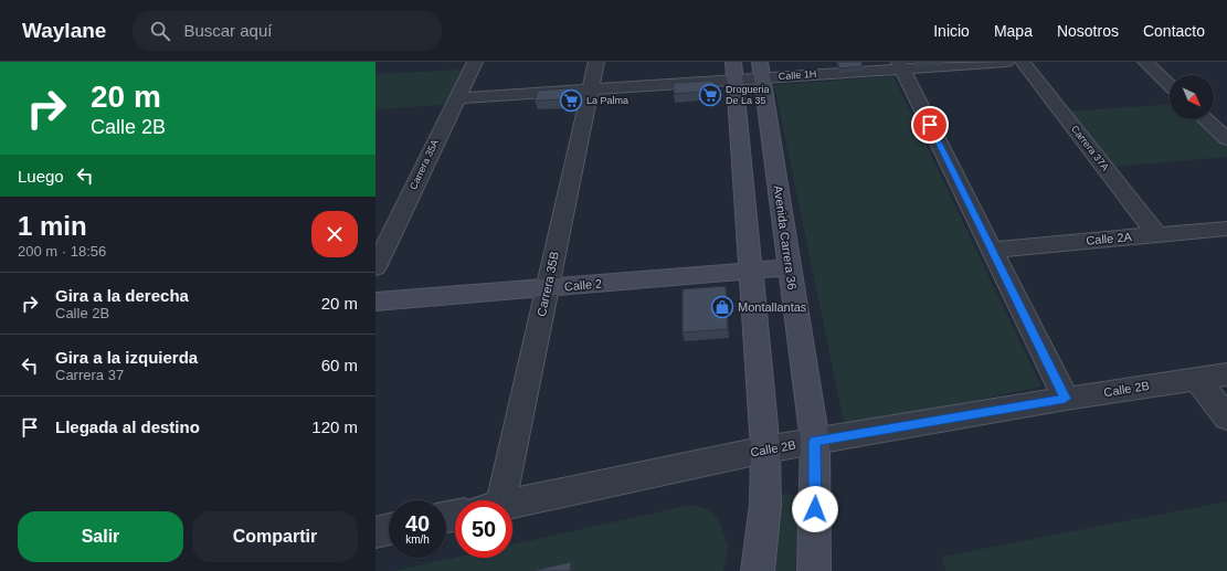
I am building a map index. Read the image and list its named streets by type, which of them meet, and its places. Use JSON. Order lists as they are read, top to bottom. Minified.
{"streets":{"main road":["Avenida Carrera 36","Calle 2"],"street":["Calle 1H","Carrera 37A","Carrera 35A","Calle 2A","Carrera 35B","Calle 2B"]},"crossings":[["Calle 1H","Carrera 35A"],["Calle 1H","Avenida Carrera 36"],["Calle 1H","Carrera 35B"],["Carrera 37A","Calle 2A"],["Avenida Carrera 36","Calle 2"],["Avenida Carrera 36","Calle 2B"],["Carrera 35B","Calle 2"]],"places":{"supermarket":["Drogueria De La 35","La Palma"],"shop":["Montallantas"]},"north":"bottom right","page":{"header":"Waylane","search":"Buscar aquí","nav":["Inicio","Mapa","Nosotros","Contacto"],"turn":["20 m","Calle 2B"],"then":"Luego","heading":["1 min","200 m · 18:56"],"list":[{"name":"Gira a la derecha","note":"Calle 2B","value":"20 m"},{"name":"Gira a la izquierda","note":"Carrera 37","value":"60 m"},{"name":"Llegada al destino","value":"120 m"}],"speed":"40 km/h","limit":"50","buttons":["Salir","Compartir"]}}
